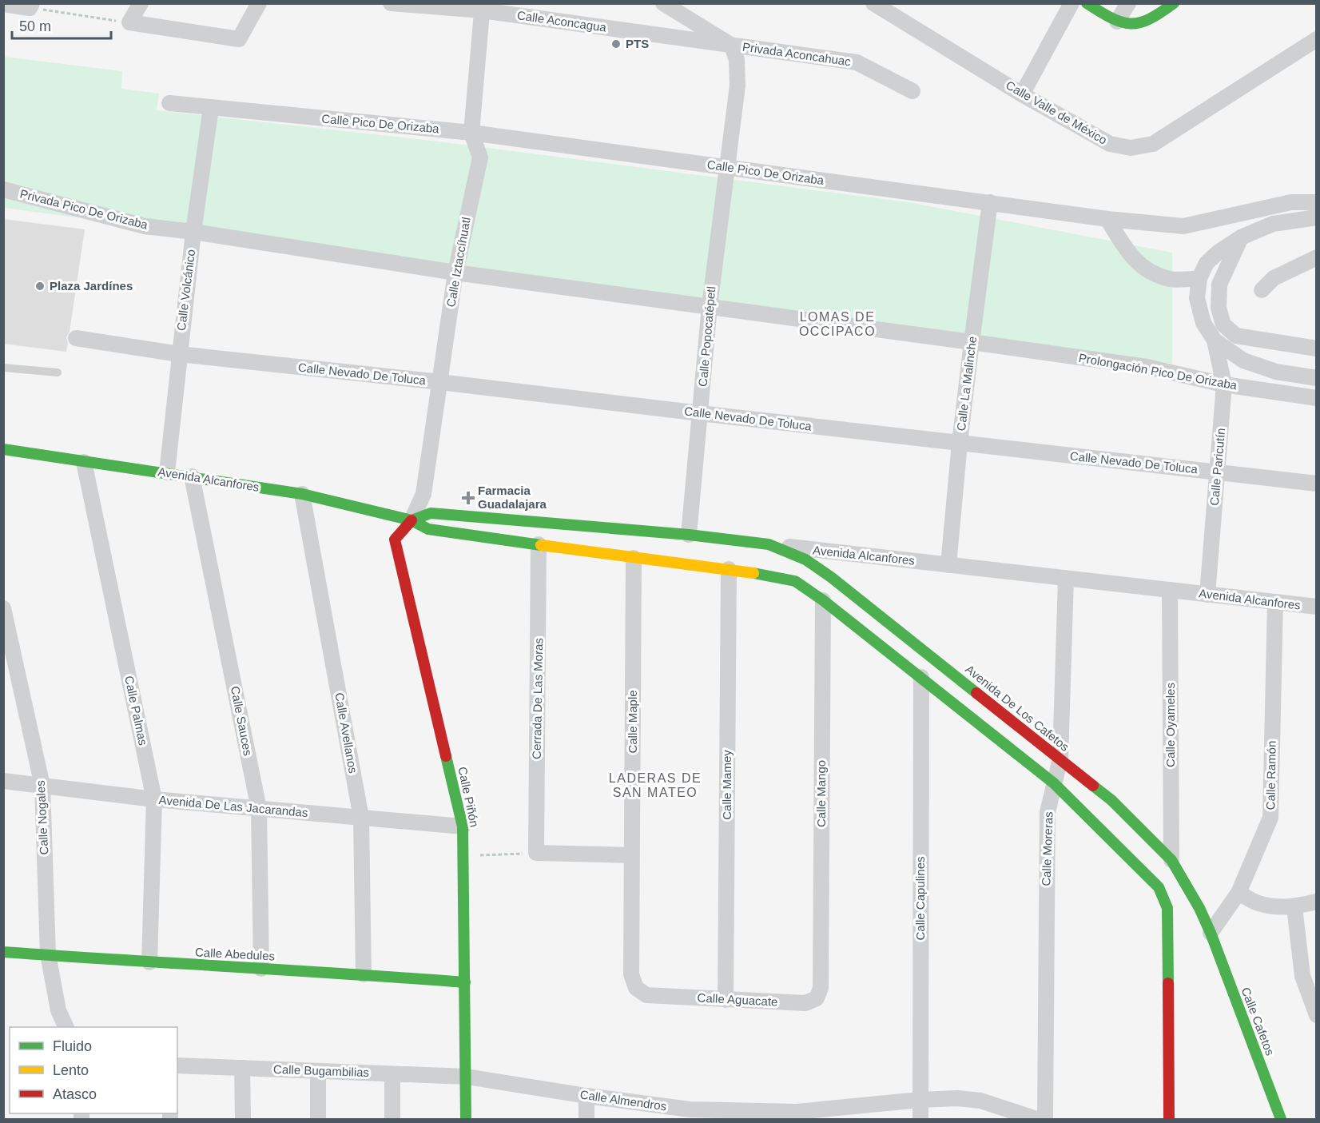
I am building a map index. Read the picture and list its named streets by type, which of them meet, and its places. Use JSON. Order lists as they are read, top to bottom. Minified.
{"streets":{"street":["Calle Aconcagua","Privada Aconcahuac","Calle Valle de México","Calle Pico De Orizaba","Privada Pico De Orizaba","Calle Iztaccíhuatl","Calle Volcánico","Calle Popocatépetl","Prolongación Pico De Orizaba","Calle Nevado De Toluca","Calle La Malinche","Calle Paricutín","Avenida Alcanfores","Cerrada De Las Moras","Avenida De Los Cafetos","Calle Palmas","Calle Sauces","Calle Maple","Calle Oyameles","Calle Avellanos","Calle Ramón","Calle Mamey","Calle Mango","Calle Piñón","Avenida De Las Jacarandas","Calle Nogales","Calle Moreras","Calle Capulines","Calle Abedules","Calle Aguacate","Calle Cafetos","Calle Bugambilias","Calle Almendros"]},"crossings":[["Calle Aconcagua","Privada Aconcahuac"],["Calle Aconcagua","Calle Iztaccíhuatl"],["Calle Aconcagua","Calle Popocatépetl"],["Privada Aconcahuac","Calle Popocatépetl"],["Calle Pico De Orizaba","Calle Iztaccíhuatl"],["Calle Pico De Orizaba","Calle Volcánico"],["Calle Pico De Orizaba","Calle Popocatépetl"],["Calle Pico De Orizaba","Calle La Malinche"],["Privada Pico De Orizaba","Calle Volcánico"],["Calle Iztaccíhuatl","Calle Nevado De Toluca"],["Calle Iztaccíhuatl","Avenida Alcanfores"],["Calle Iztaccíhuatl","Calle Piñón"],["Calle Volcánico","Calle Nevado De Toluca"],["Calle Volcánico","Avenida Alcanfores"],["Calle Popocatépetl","Calle Nevado De Toluca"],["Calle Popocatépetl","Avenida Alcanfores"],["Prolongación Pico De Orizaba","Calle La Malinche"],["Prolongación Pico De Orizaba","Calle Paricutín"],["Calle Nevado De Toluca","Calle La Malinche"],["Calle Nevado De Toluca","Calle Paricutín"],["Calle La Malinche","Avenida Alcanfores"],["Calle Paricutín","Avenida Alcanfores"],["Avenida Alcanfores","Cerrada De Las Moras"],["Avenida Alcanfores","Avenida De Los Cafetos"],["Avenida Alcanfores","Calle Palmas"],["Avenida Alcanfores","Calle Sauces"],["Avenida Alcanfores","Calle Maple"],["Avenida Alcanfores","Calle Oyameles"],["Avenida Alcanfores","Calle Avellanos"],["Avenida Alcanfores","Calle Ramón"],["Avenida Alcanfores","Calle Mamey"],["Avenida Alcanfores","Calle Mango"],["Avenida Alcanfores","Calle Piñón"],["Avenida Alcanfores","Calle Moreras"],["Avenida De Los Cafetos","Calle Oyameles"],["Avenida De Los Cafetos","Calle Ramón"],["Avenida De Los Cafetos","Calle Moreras"],["Avenida De Los Cafetos","Calle Cafetos"],["Calle Palmas","Avenida De Las Jacarandas"],["Calle Palmas","Calle Abedules"],["Calle Sauces","Avenida De Las Jacarandas"],["Calle Sauces","Calle Abedules"],["Calle Maple","Calle Aguacate"],["Calle Avellanos","Avenida De Las Jacarandas"],["Calle Avellanos","Calle Abedules"],["Calle Ramón","Calle Cafetos"],["Calle Mamey","Calle Aguacate"],["Calle Mango","Calle Aguacate"],["Calle Piñón","Avenida De Las Jacarandas"],["Calle Piñón","Calle Abedules"],["Calle Piñón","Calle Bugambilias"],["Calle Piñón","Calle Almendros"],["Avenida De Las Jacarandas","Calle Nogales"],["Calle Nogales","Calle Abedules"],["Calle Capulines","Calle Almendros"],["Calle Bugambilias","Calle Almendros"]],"districts":["LOMAS DE OCCIPACO","LADERAS DE SAN MATEO"],"places":{"other":["PTS","Plaza Jardínes"],"health":["Farmacia Guadalajara"]},"legend":["Fluido","Lento","Atasco"],"scale_bar":"50 m"}
